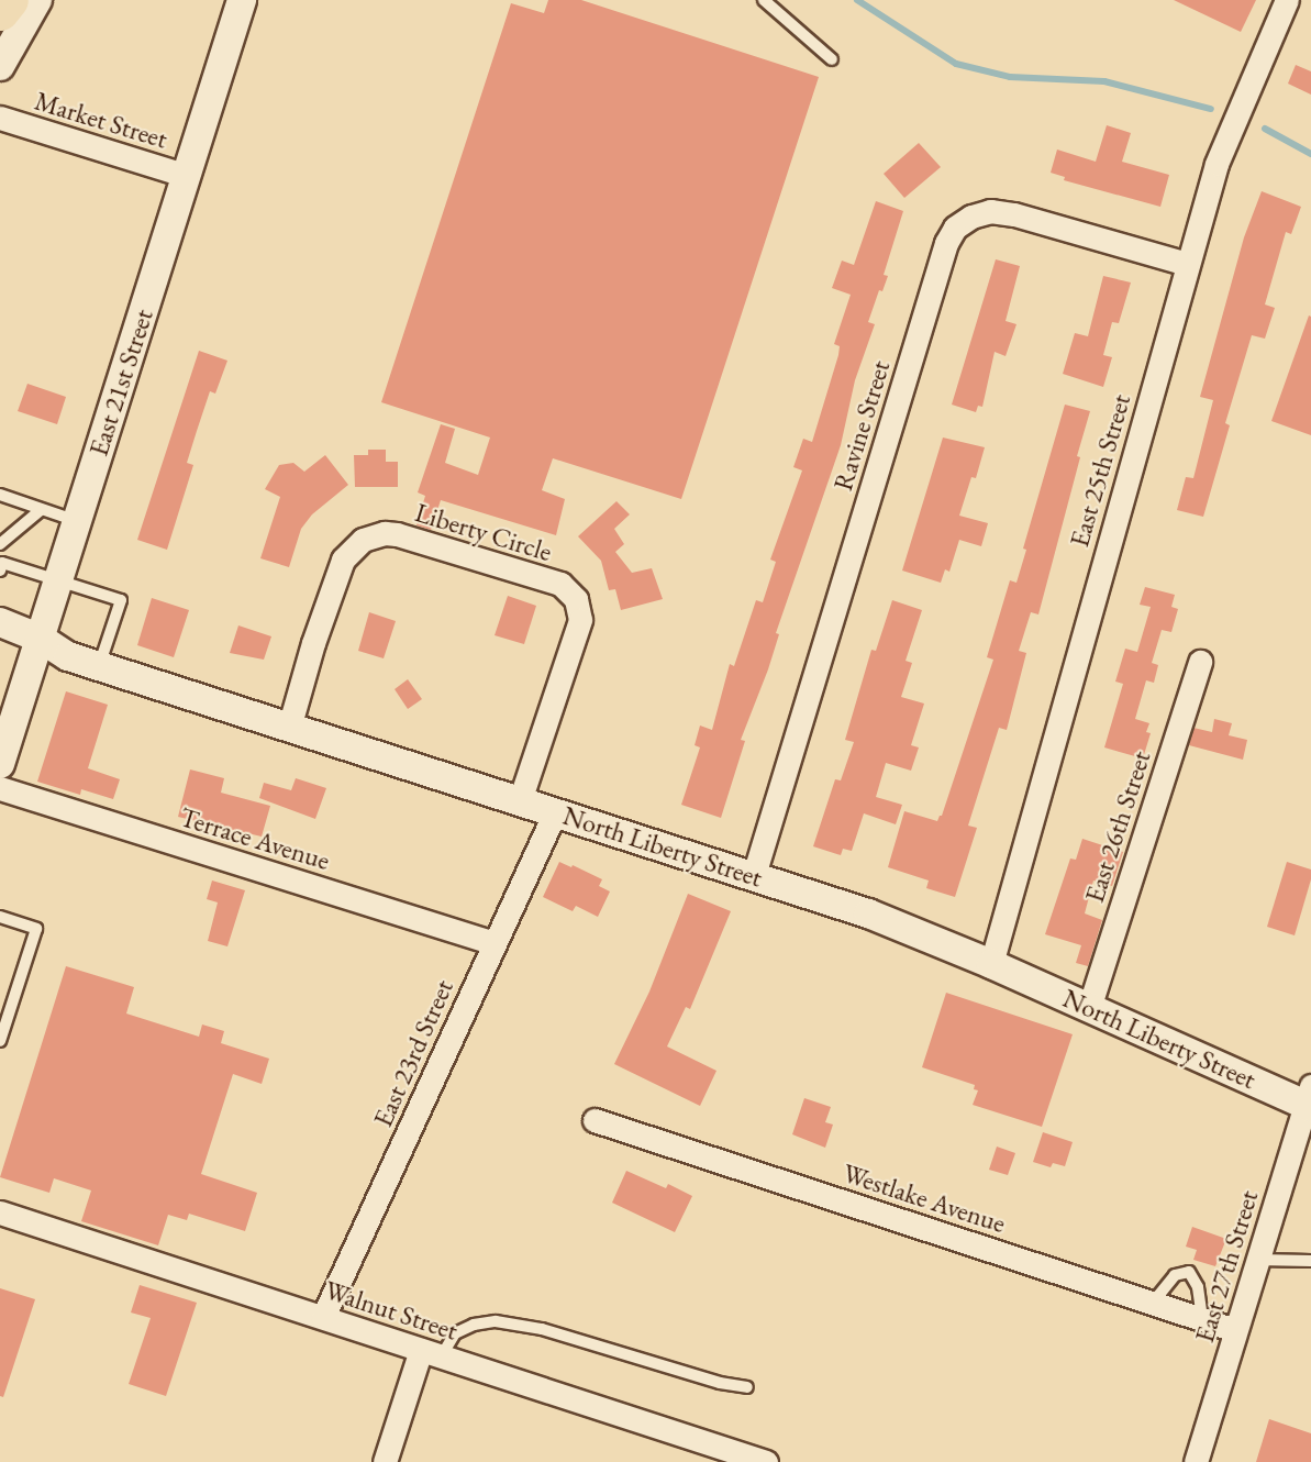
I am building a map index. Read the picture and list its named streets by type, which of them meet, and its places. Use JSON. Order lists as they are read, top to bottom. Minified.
{"streets":{"street":["Market Street","East 21st Street","Ravine Street","East 25th Street","Liberty Circle","East 26th Street","Terrace Avenue","North Liberty Street","East 23rd Street","Westlake Avenue","East 27th Street","Walnut Street"]},"crossings":[["Market Street","East 21st Street"],["East 21st Street","North Liberty Street"],["Ravine Street","East 25th Street"],["Ravine Street","North Liberty Street"],["East 25th Street","North Liberty Street"],["Liberty Circle","North Liberty Street"],["East 26th Street","North Liberty Street"],["Terrace Avenue","East 23rd Street"],["North Liberty Street","East 23rd Street"],["North Liberty Street","East 27th Street"],["East 23rd Street","Walnut Street"],["Westlake Avenue","East 27th Street"]]}
